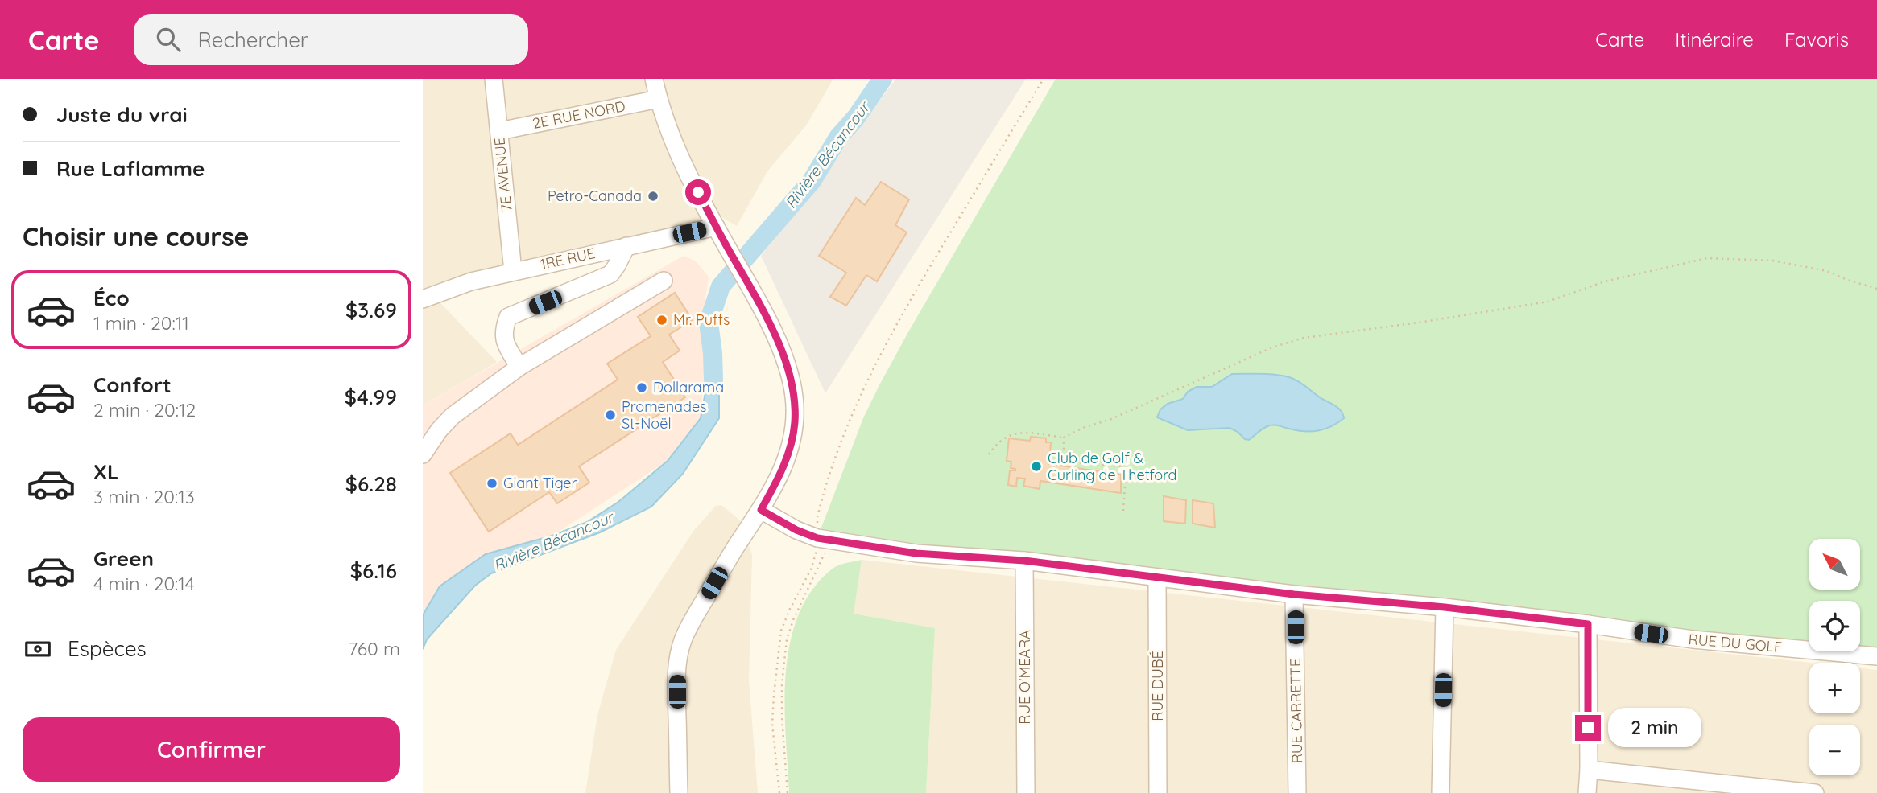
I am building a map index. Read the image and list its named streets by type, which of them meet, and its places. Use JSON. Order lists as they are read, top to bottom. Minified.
{"streets":{"street":["2E RUE NORD","7E AVENUE","1RE RUE","RUE DU GOLF","RUE O'MEARA","RUE DUBÉ","RUE CARRETTE"]},"crossings":[["2E RUE NORD","7E AVENUE"],["7E AVENUE","1RE RUE"],["RUE DU GOLF","RUE O'MEARA"],["RUE DU GOLF","RUE DUBÉ"],["RUE DU GOLF","RUE CARRETTE"]],"water":["Rivière Bécancour"],"places":["Petro-Canada","Mr. Puffs","Dollarama","Promenades St-Noël","Club de Golf & Curling de Thetford","Giant Tiger"],"north":"top left","page":{"header":"Carte","search":"Rechercher","nav":["Carte","Itinéraire","Favoris"],"banner":["Juste du vrai","Rue Laflamme"],"heading":"Choisir une course","list":[{"name":"Éco","note":"1 min · 20:11","value":"$3.69"},{"name":"Confort","note":"2 min · 20:12","value":"$4.99"},{"name":"XL","note":"3 min · 20:13","value":"$6.28"},{"name":"Green","note":"4 min · 20:14","value":"$6.16"}],"map_buttons":["+","−"],"pay":["Espèces","760 m"],"buttons":"Confirmer","bubble":"2 min"}}
